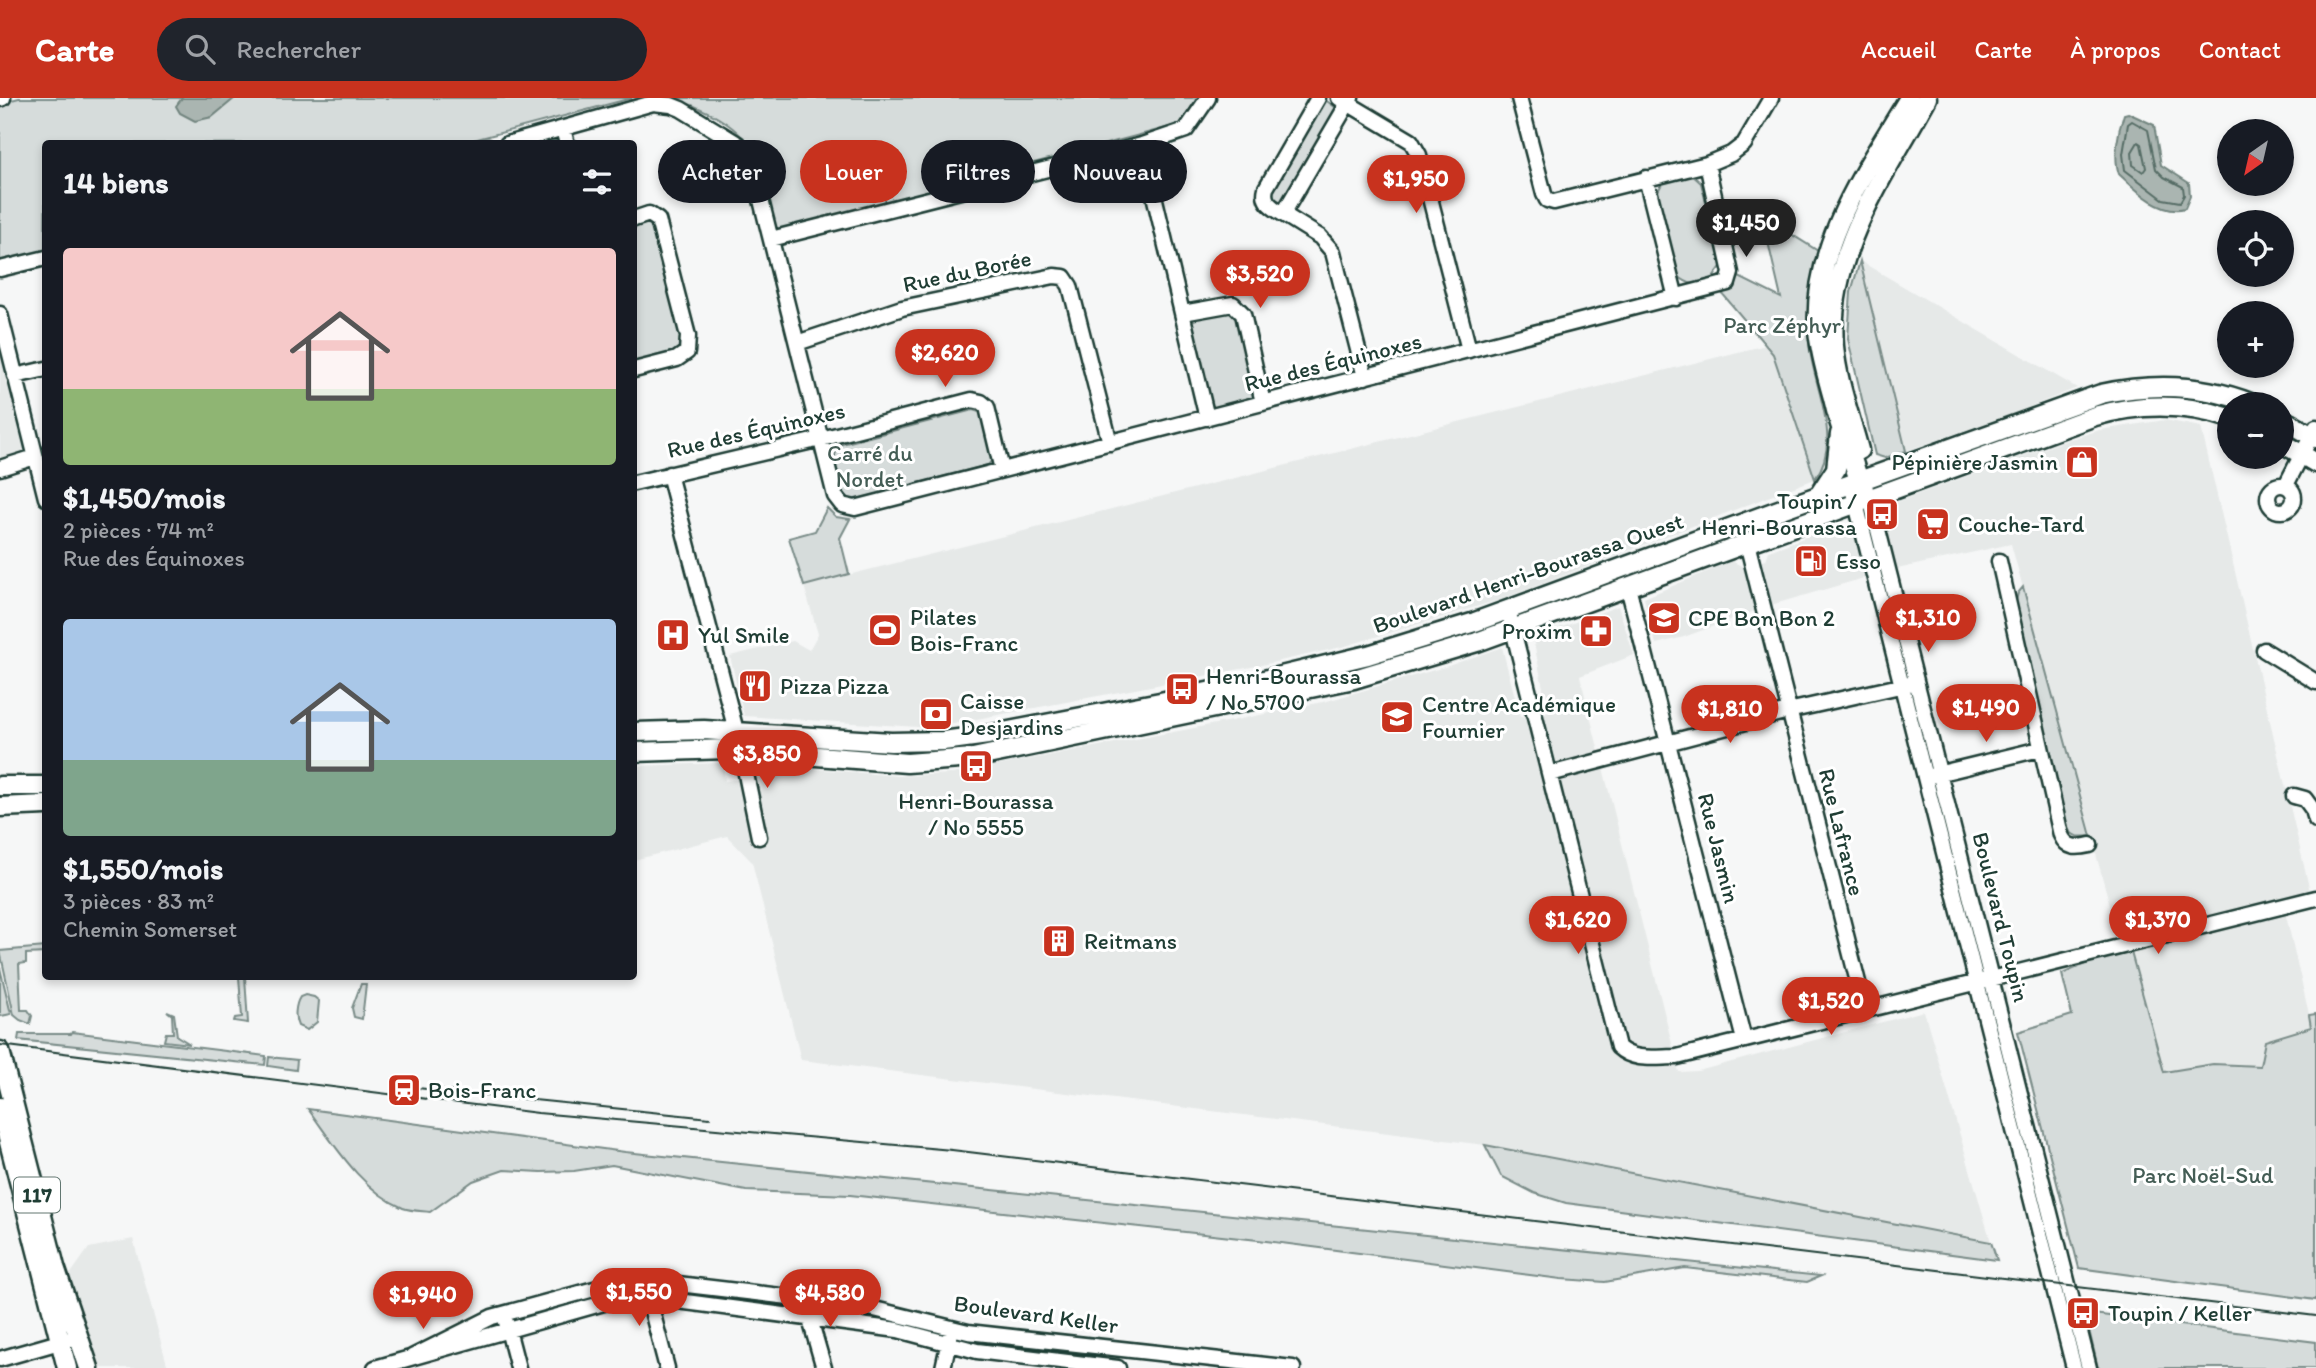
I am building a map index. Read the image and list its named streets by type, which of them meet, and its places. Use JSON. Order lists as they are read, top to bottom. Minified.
{"streets":{"main road":["Boulevard Henri-Bourassa Ouest","Boulevard Toupin","117"],"street":["Rue du Borée","Rue des Équinoxes","Rue Lafrance","Rue Jasmin","Boulevard Keller"]},"crossings":[["Rue du Borée","Rue des Équinoxes"],["Boulevard Henri-Bourassa Ouest","Rue Lafrance"],["Boulevard Henri-Bourassa Ouest","Rue Jasmin"],["Boulevard Henri-Bourassa Ouest","Boulevard Toupin"]],"parks":["Parc Zéphyr","Carré du Nordet","Parc Noël-Sud"],"places":{"shop":["Pépinière Jasmin"],"bus stop":["Toupin / Henri-Bourassa","Henri-Bourassa / No 5700","Henri-Bourassa / No 5555","Toupin / Keller"],"supermarket":["Couche-Tard"],"fuel station":["Esso"],"school or university":["CPE Bon Bon 2","Centre Académique Fournier"],"sports":["Pilates Bois-Franc"],"pharmacy":["Proxim"],"hospital":["Yul Smile"],"restaurant":["Pizza Pizza"],"bank":["Caisse Desjardins"],"building":["Reitmans"],"station":["Bois-Franc"]},"north":"bottom left","page":{"header":"Carte","search":"Rechercher","nav":["Accueil","Carte","À propos","Contact"],"map_buttons":["+","−"],"chip":["Acheter","Louer","Filtres","Nouveau"],"heading":"14 biens","price":["$1,950","$1,450","$3,520","$2,620","$1,310","$1,490","$1,810","$3,850","$1,620","$1,370","$1,520","$1,550","$4,580","$1,940"],"list":[{"name":"$1,450/mois","note":"2 pièces · 74 m² · Rue des Équinoxes"},{"name":"$1,550/mois","note":"3 pièces · 83 m² · Chemin Somerset"}]}}
